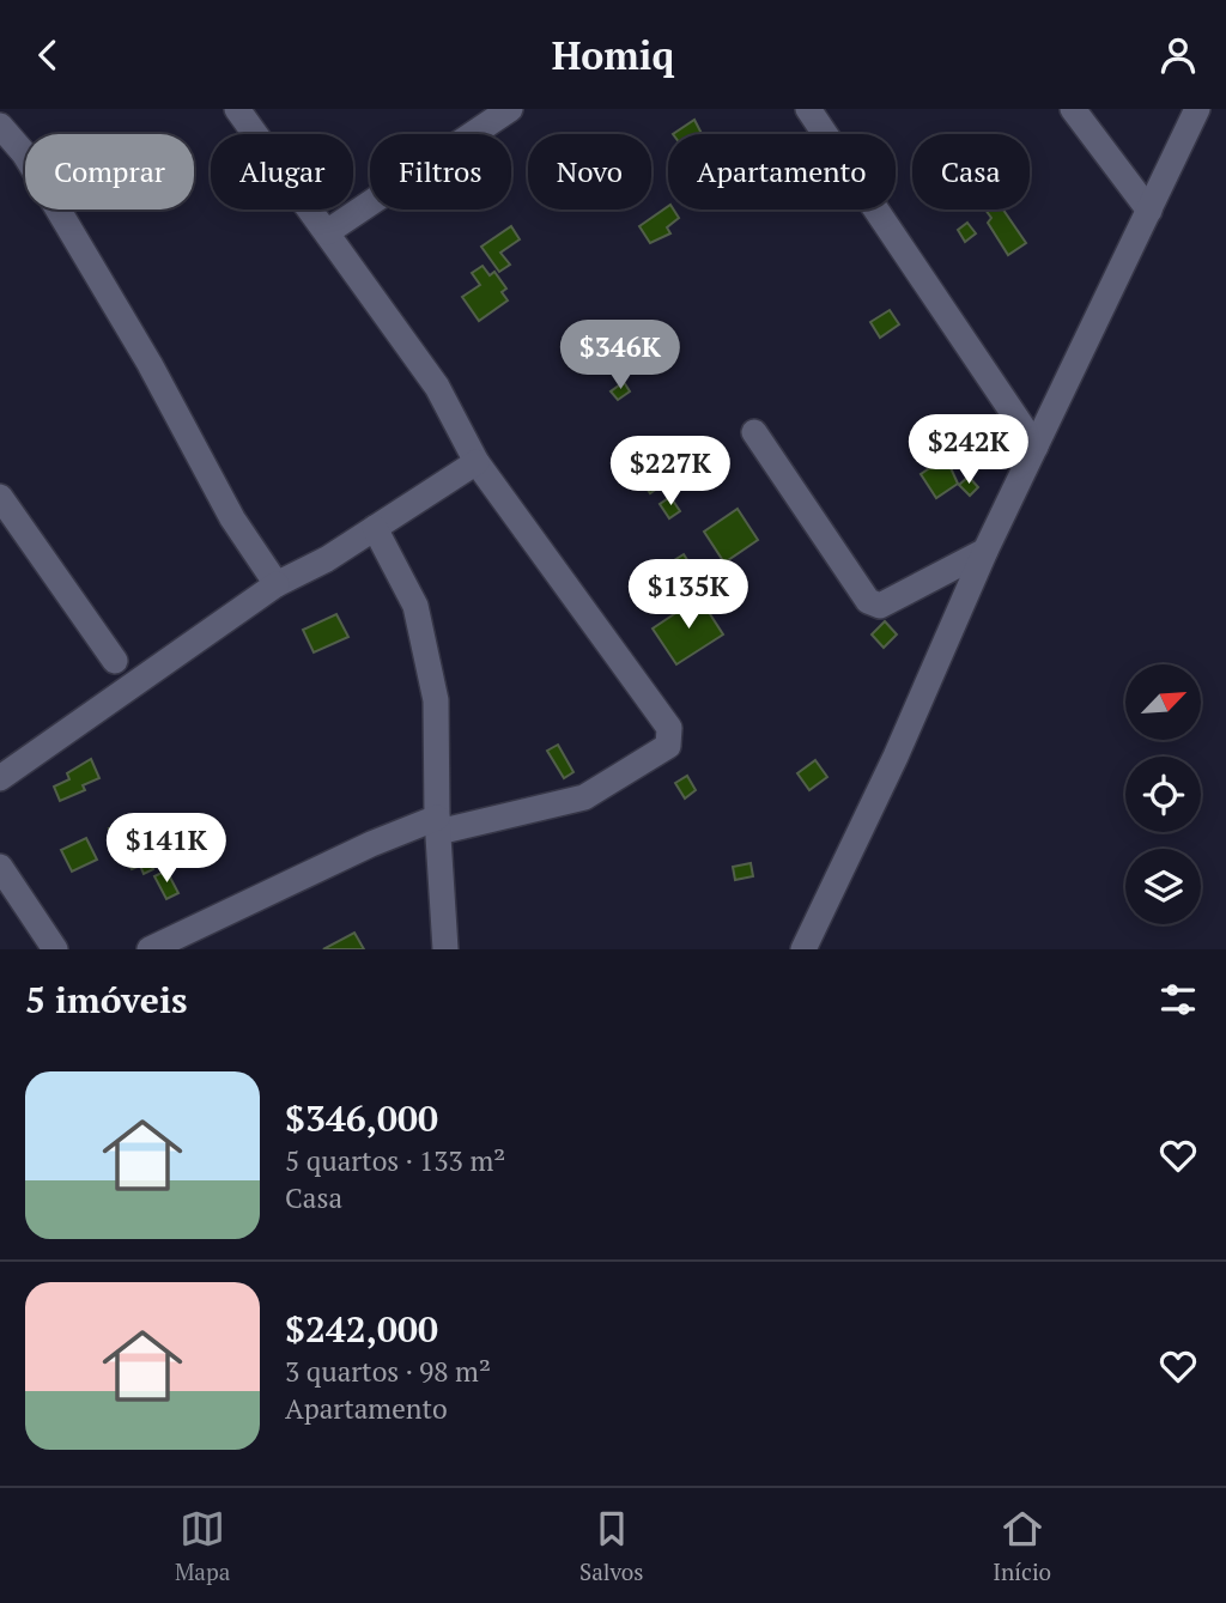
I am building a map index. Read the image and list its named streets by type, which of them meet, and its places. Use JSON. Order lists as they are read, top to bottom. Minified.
{"north":"top right","page":{"header":"Homiq","chip":["Comprar","Alugar","Filtros","Novo","Apartamento","Casa"],"price":["$346K","$242K","$227K","$135K","$141K"],"heading":"5 imóveis","list":[{"name":"$346,000","note":"5 quartos · 133 m² · Casa"},{"name":"$242,000","note":"3 quartos · 98 m² · Apartamento"}],"tabs":["Mapa","Salvos","Início"]}}
